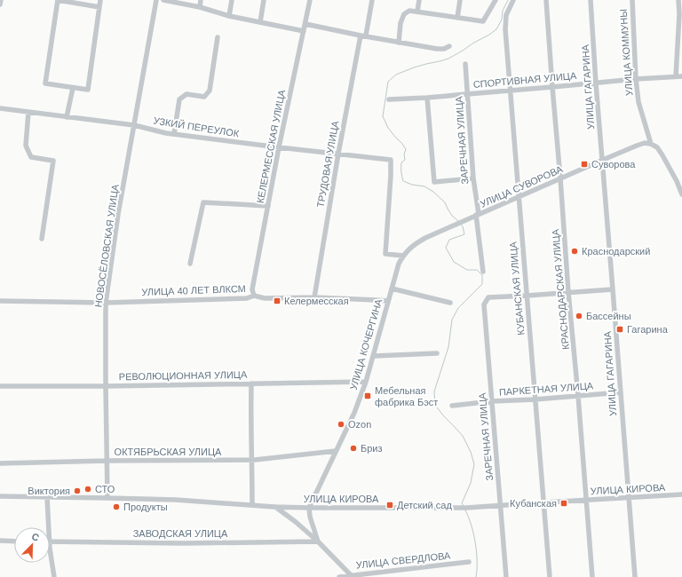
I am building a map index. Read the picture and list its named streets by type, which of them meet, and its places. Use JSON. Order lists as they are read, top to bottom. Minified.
{"streets":{"street":["УЛИЦА КОММУНЫ","СПОРТИВНАЯ УЛИЦА","УЛИЦА ГАГАРИНА","УЗКИЙ ПЕРЕУЛОК","ЗАРЕЧНАЯ УЛИЦА","КЕЛЕРМЕССКАЯ УЛИЦА","ТРУДОВАЯ УЛИЦА","УЛИЦА СУВОРОВА","НОВОСЁЛОВСКАЯ УЛИЦА","КУБАНСКАЯ УЛИЦА","КРАСНОДАРСКАЯ УЛИЦА","УЛИЦА 40 ЛЕТ ВЛКСМ","УЛИЦА КОЧЕРГИНА","РЕВОЛЮЦИОННАЯ УЛИЦА","ПАРКЕТНАЯ УЛИЦА","ОКТЯБРЬСКАЯ УЛИЦА","УЛИЦА КИРОВА","ЗАВОДСКАЯ УЛИЦА","УЛИЦА СВЕРДЛОВА"]},"crossings":[["УЛИЦА КОММУНЫ","СПОРТИВНАЯ УЛИЦА"],["УЛИЦА КОММУНЫ","УЛИЦА СУВОРОВА"],["СПОРТИВНАЯ УЛИЦА","УЛИЦА ГАГАРИНА"],["СПОРТИВНАЯ УЛИЦА","ЗАРЕЧНАЯ УЛИЦА"],["СПОРТИВНАЯ УЛИЦА","КУБАНСКАЯ УЛИЦА"],["СПОРТИВНАЯ УЛИЦА","КРАСНОДАРСКАЯ УЛИЦА"],["УЛИЦА ГАГАРИНА","УЛИЦА СУВОРОВА"],["УЛИЦА ГАГАРИНА","ПАРКЕТНАЯ УЛИЦА"],["УЛИЦА ГАГАРИНА","УЛИЦА КИРОВА"],["УЗКИЙ ПЕРЕУЛОК","КЕЛЕРМЕССКАЯ УЛИЦА"],["УЗКИЙ ПЕРЕУЛОК","ТРУДОВАЯ УЛИЦА"],["УЗКИЙ ПЕРЕУЛОК","УЛИЦА СУВОРОВА"],["УЗКИЙ ПЕРЕУЛОК","НОВОСЁЛОВСКАЯ УЛИЦА"],["УЗКИЙ ПЕРЕУЛОК","УЛИЦА КОЧЕРГИНА"],["ЗАРЕЧНАЯ УЛИЦА","УЛИЦА СУВОРОВА"],["ЗАРЕЧНАЯ УЛИЦА","КУБАНСКАЯ УЛИЦА"],["ЗАРЕЧНАЯ УЛИЦА","ПАРКЕТНАЯ УЛИЦА"],["ЗАРЕЧНАЯ УЛИЦА","УЛИЦА КИРОВА"],["КЕЛЕРМЕССКАЯ УЛИЦА","УЛИЦА 40 ЛЕТ ВЛКСМ"],["ТРУДОВАЯ УЛИЦА","УЛИЦА 40 ЛЕТ ВЛКСМ"],["УЛИЦА СУВОРОВА","КУБАНСКАЯ УЛИЦА"],["УЛИЦА СУВОРОВА","КРАСНОДАРСКАЯ УЛИЦА"],["УЛИЦА СУВОРОВА","УЛИЦА КОЧЕРГИНА"],["НОВОСЁЛОВСКАЯ УЛИЦА","УЛИЦА 40 ЛЕТ ВЛКСМ"],["НОВОСЁЛОВСКАЯ УЛИЦА","РЕВОЛЮЦИОННАЯ УЛИЦА"],["НОВОСЁЛОВСКАЯ УЛИЦА","ОКТЯБРЬСКАЯ УЛИЦА"],["НОВОСЁЛОВСКАЯ УЛИЦА","УЛИЦА КИРОВА"],["КУБАНСКАЯ УЛИЦА","ПАРКЕТНАЯ УЛИЦА"],["КУБАНСКАЯ УЛИЦА","УЛИЦА КИРОВА"],["КРАСНОДАРСКАЯ УЛИЦА","ПАРКЕТНАЯ УЛИЦА"],["КРАСНОДАРСКАЯ УЛИЦА","УЛИЦА КИРОВА"],["УЛИЦА 40 ЛЕТ ВЛКСМ","УЛИЦА КОЧЕРГИНА"],["УЛИЦА КОЧЕРГИНА","РЕВОЛЮЦИОННАЯ УЛИЦА"],["УЛИЦА КОЧЕРГИНА","ОКТЯБРЬСКАЯ УЛИЦА"],["УЛИЦА КОЧЕРГИНА","УЛИЦА КИРОВА"]],"places":{"transit":["Суворова","Келермесская","Гагарина","Мебельная фабрика Бэст","Кубанская","Детский сад"],"other":["Краснодарский","Бассейны","Ozon","Бриз","СТО","Виктория","Продукты"]},"north":"top right"}
